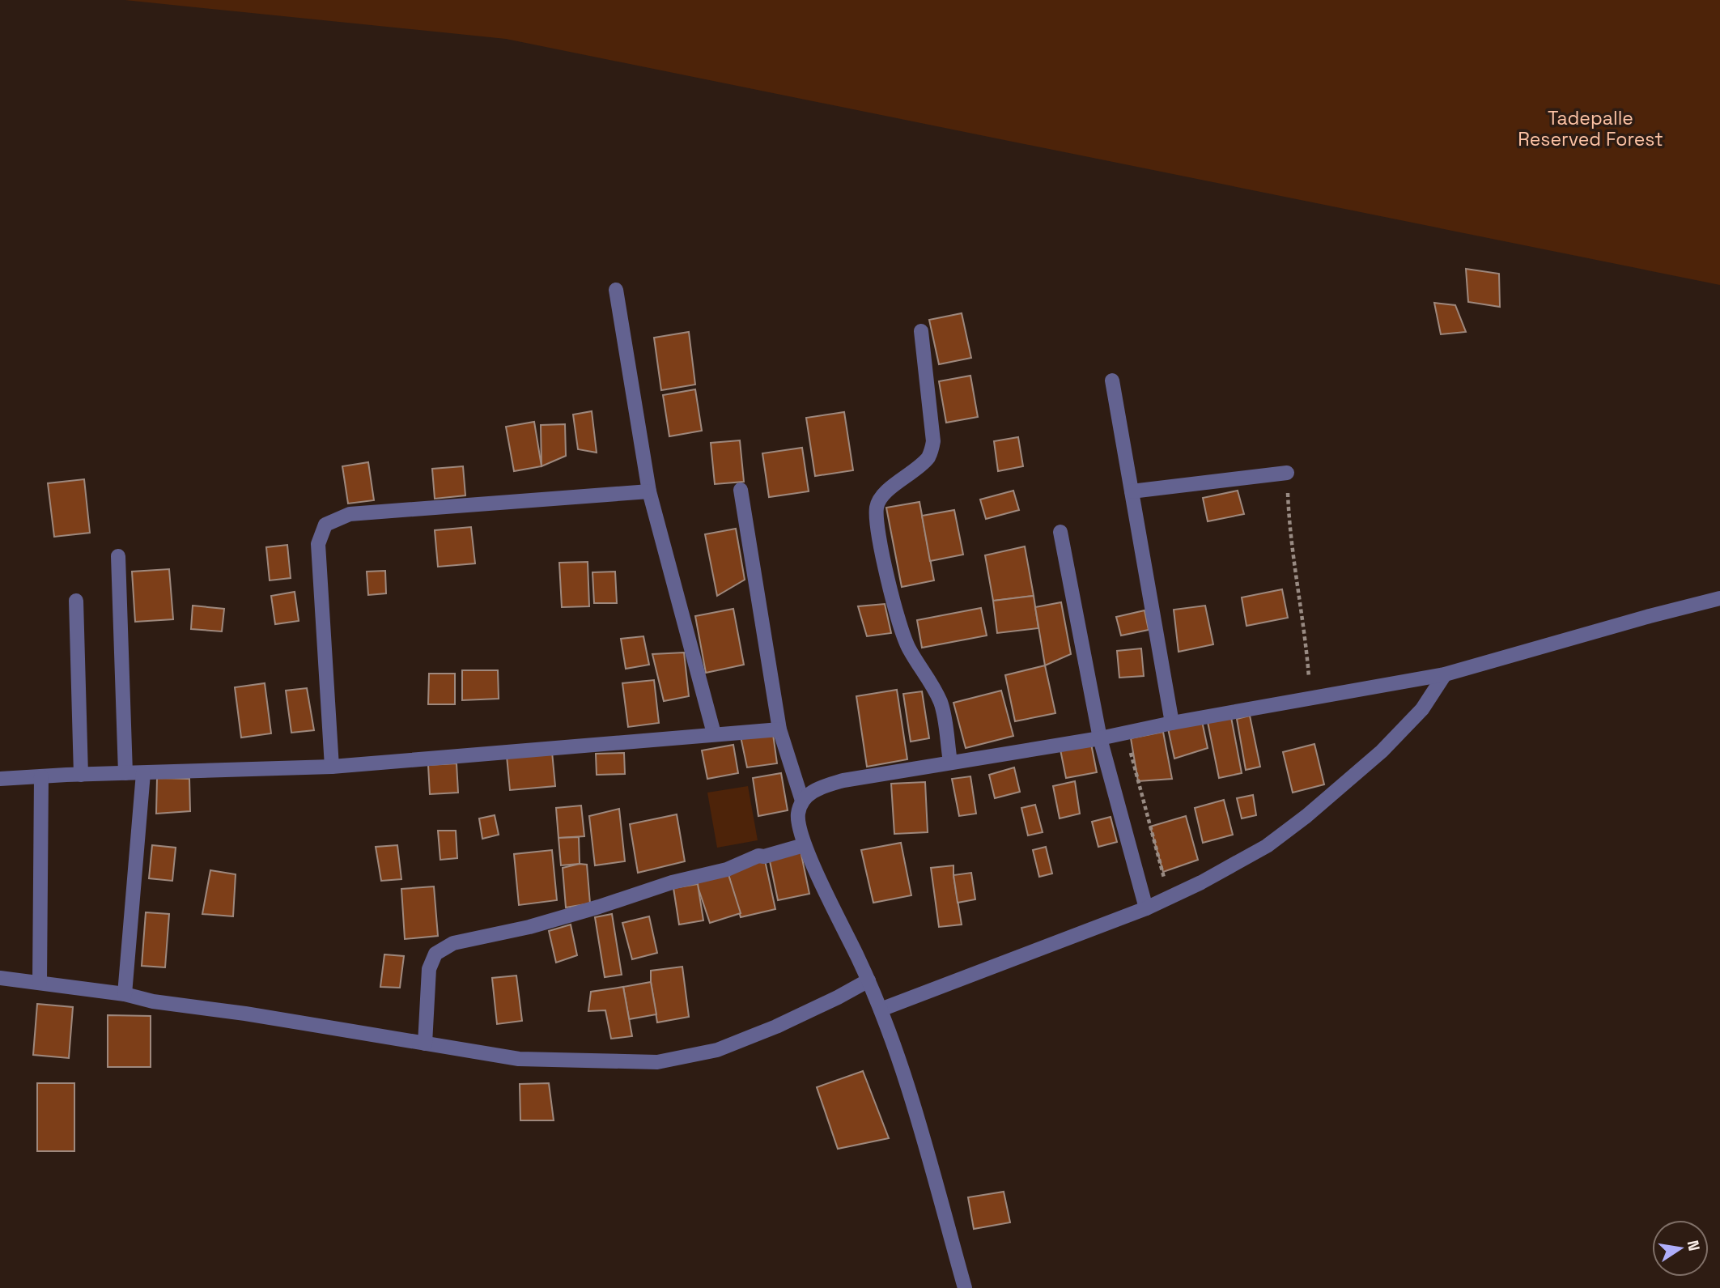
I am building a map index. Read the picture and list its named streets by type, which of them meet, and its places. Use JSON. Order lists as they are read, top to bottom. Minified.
{"parks":["Tadepalle Reserved Forest"],"north":"right"}
